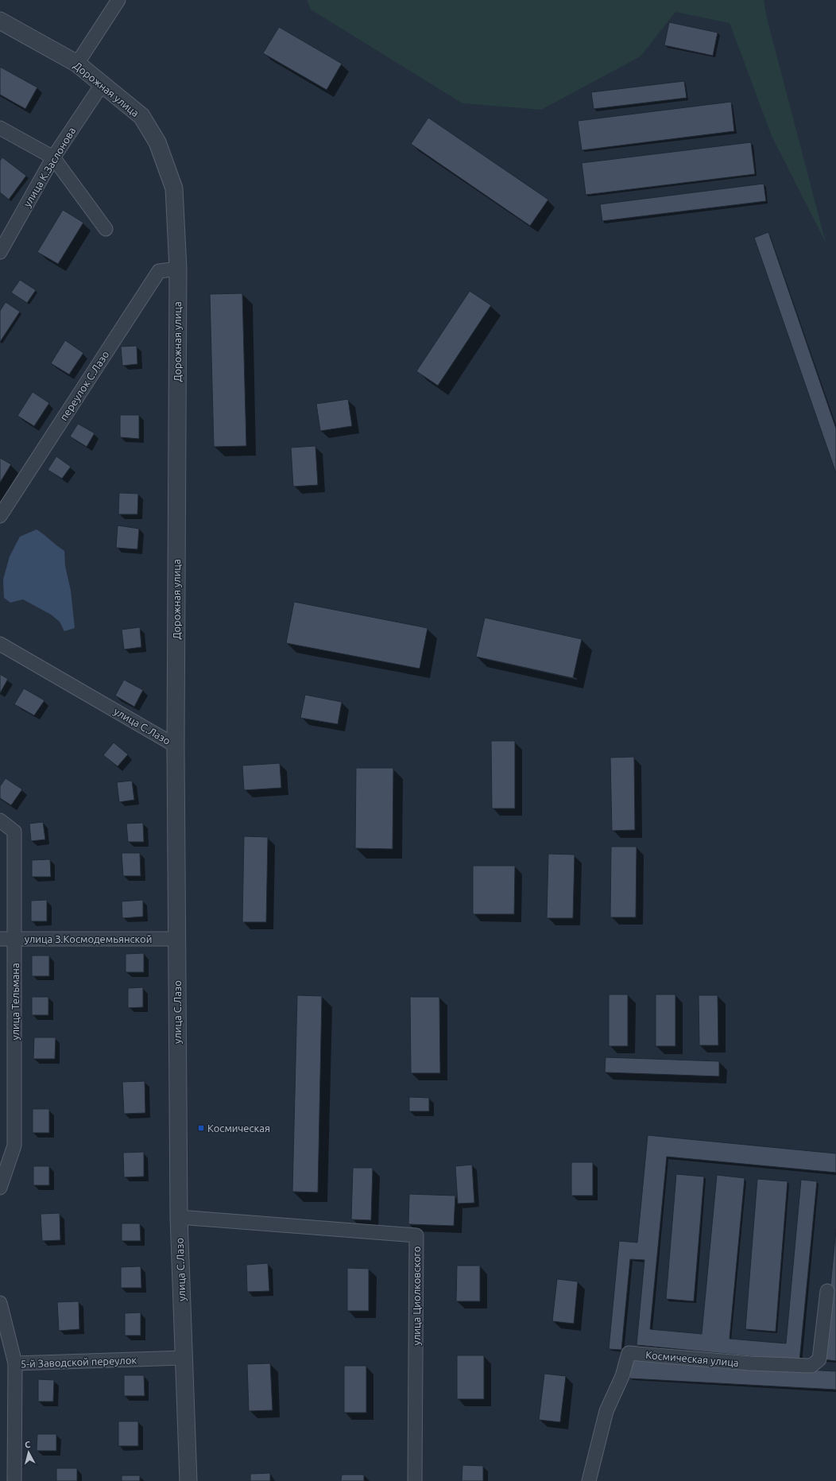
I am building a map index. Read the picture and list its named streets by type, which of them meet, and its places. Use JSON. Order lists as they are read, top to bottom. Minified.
{"streets":{"street":["Дорожная улица","улица К.Заслонова","переулок С.Лазо","улица С.Лазо","улица З.Космодемьянской","улица Тельмана","улица Циолковского","Космическая улица","5-й Заводской переулок"]},"crossings":[["Дорожная улица","улица К.Заслонова"],["Дорожная улица","переулок С.Лазо"],["Дорожная улица","улица С.Лазо"],["улица С.Лазо","улица З.Космодемьянской"],["улица С.Лазо","улица Циолковского"],["улица С.Лазо","5-й Заводской переулок"],["улица З.Космодемьянской","улица Тельмана"]],"places":{"transit":["Космическая"]},"north":"top"}
